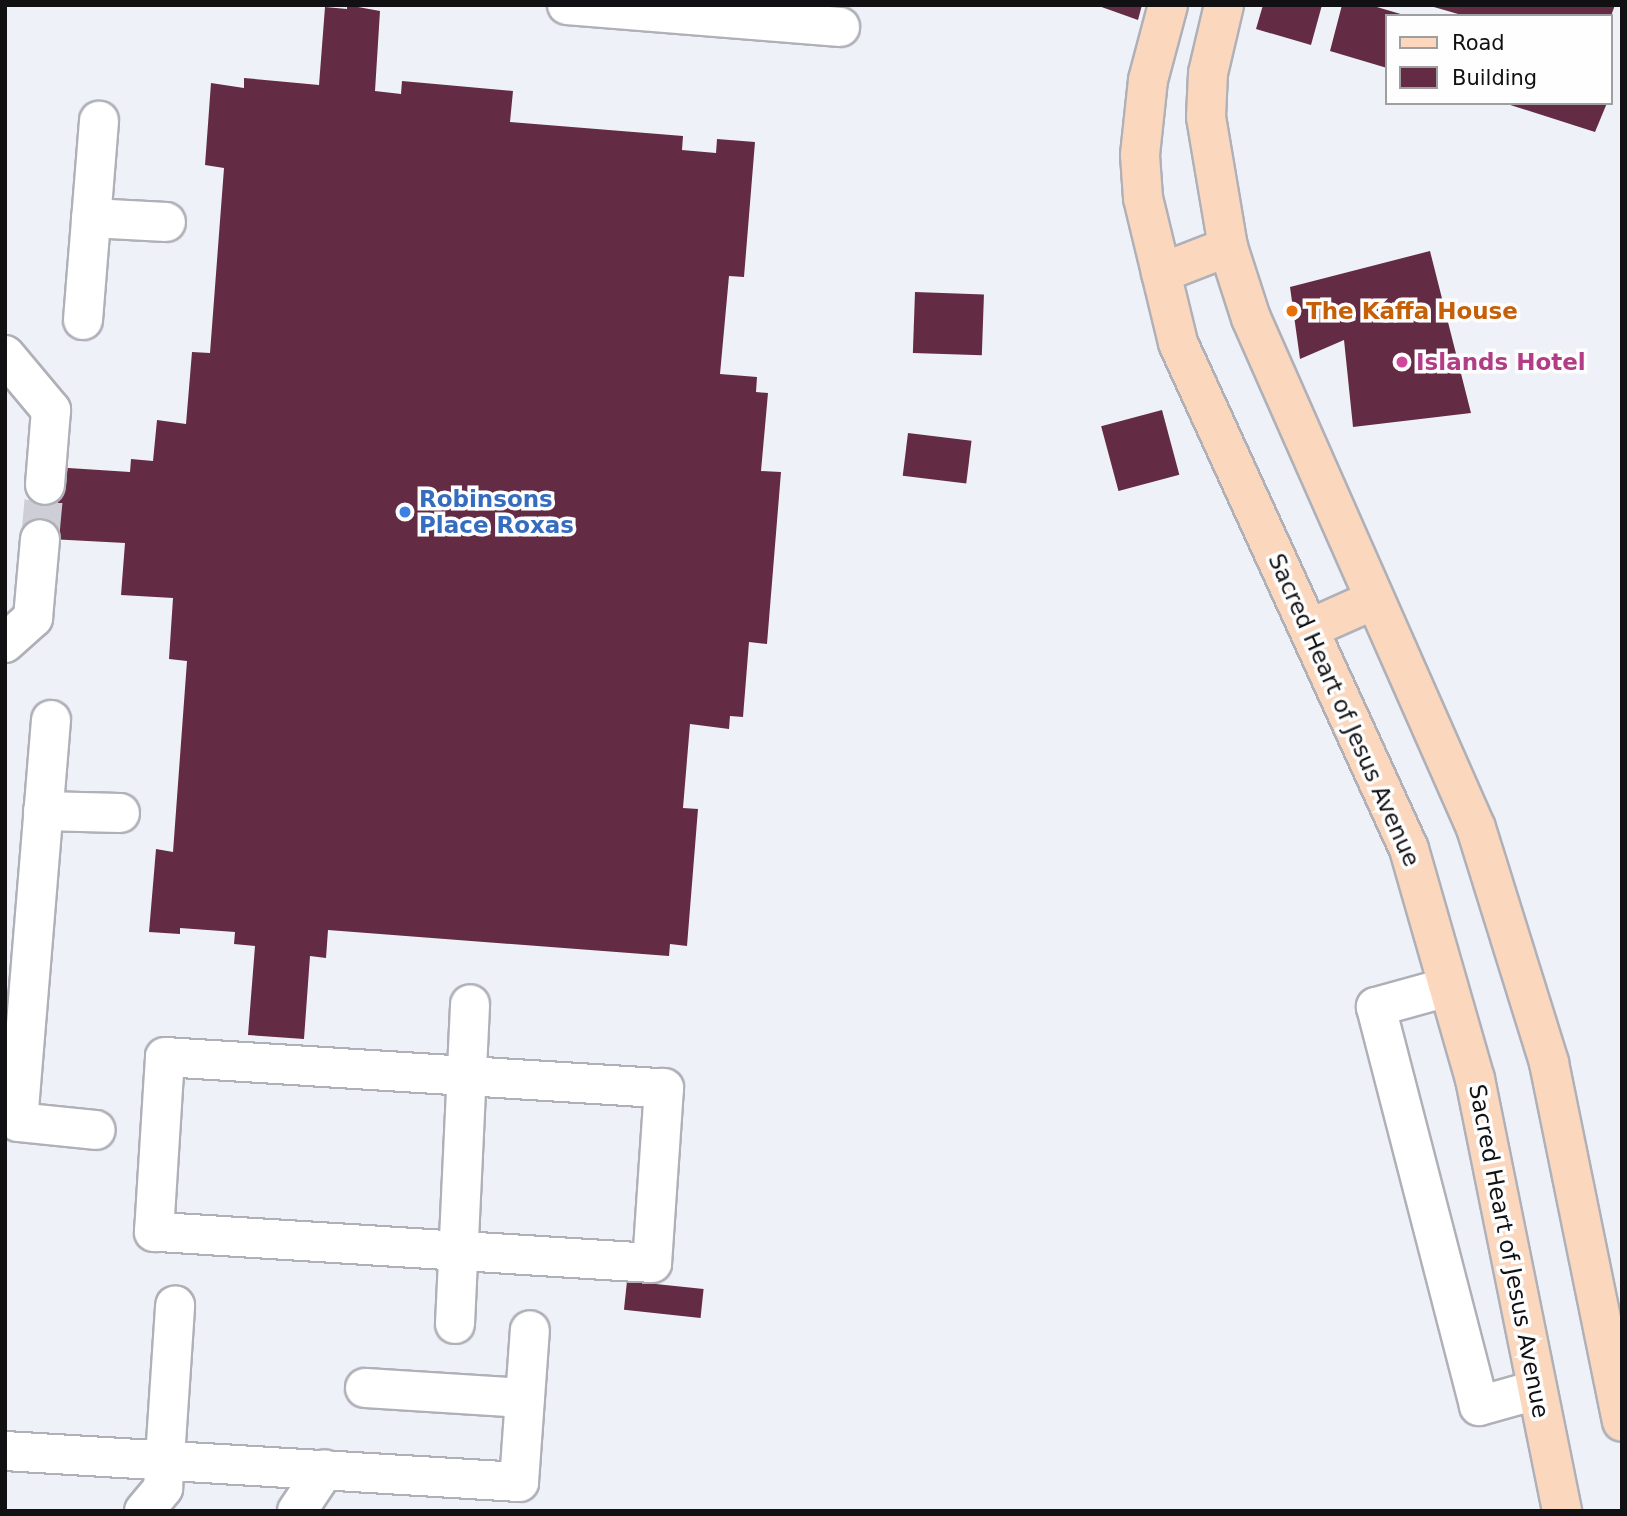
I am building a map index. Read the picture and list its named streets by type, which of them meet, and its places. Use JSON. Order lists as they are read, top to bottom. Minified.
{"streets":{"main road":["Sacred Heart of Jesus Avenue"]},"places":["The Kaffa House","Islands Hotel","Robinsons Place Roxas"],"legend":["Road","Building"]}
